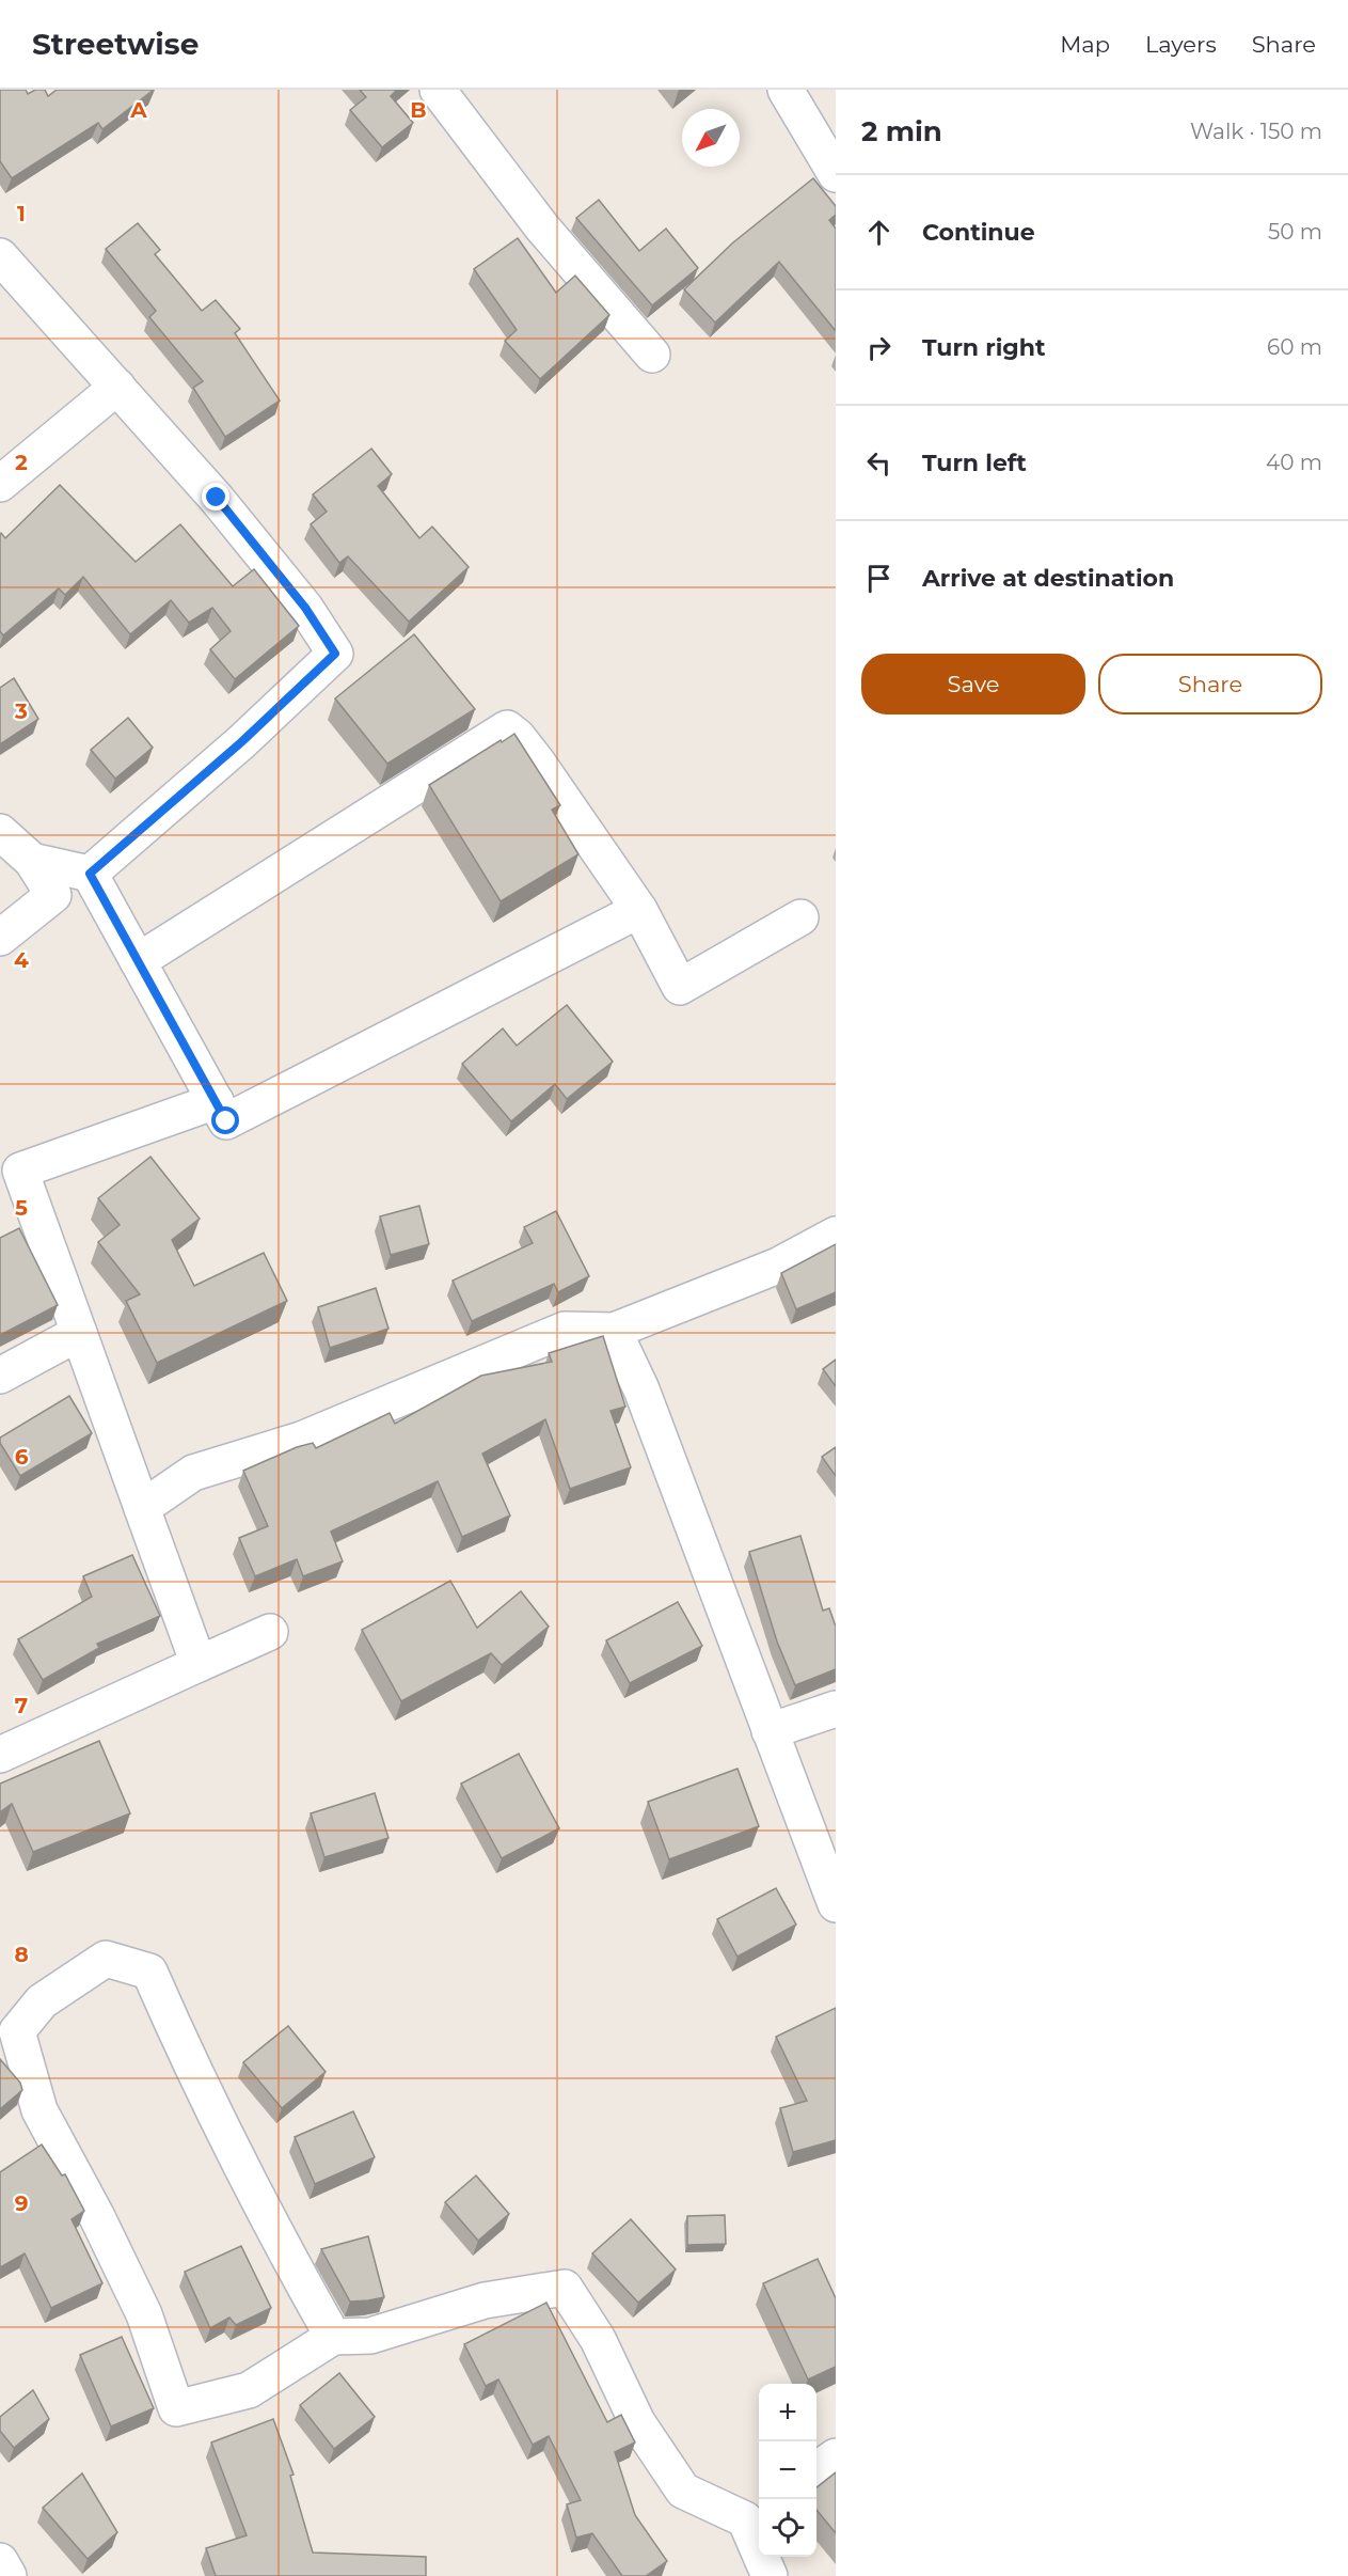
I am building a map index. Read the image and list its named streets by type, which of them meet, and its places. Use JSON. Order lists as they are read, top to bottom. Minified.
{"north":"bottom left","page":{"header":"Streetwise","nav":["Map","Layers","Share"],"heading":["2 min","Walk · 150 m"],"list":[["Continue","50 m"],["Turn right","60 m"],["Turn left","40 m"],"Arrive at destination"],"buttons":["Save","Share"],"map_buttons":["+","−"]},"grid":{"columns":["A","B"],"rows":["1","2","3","4","5","6","7","8","9"]}}
